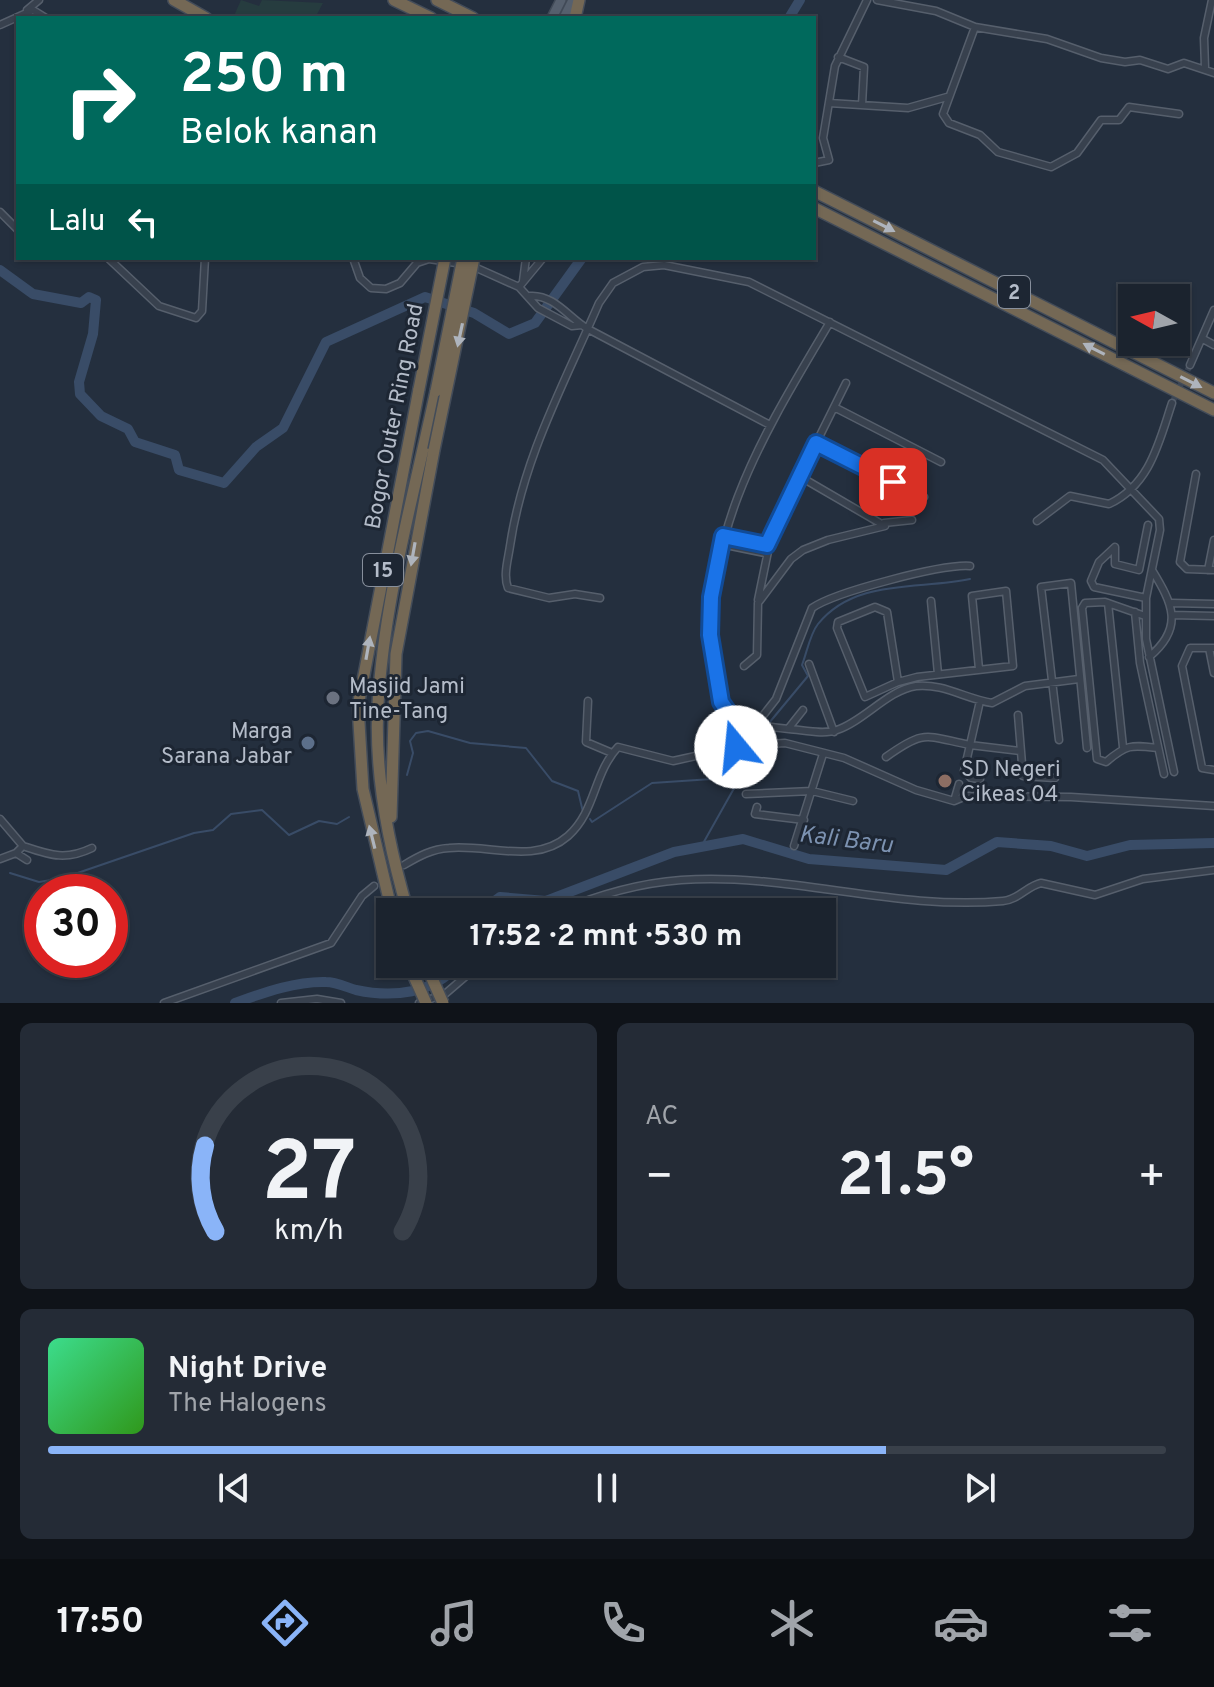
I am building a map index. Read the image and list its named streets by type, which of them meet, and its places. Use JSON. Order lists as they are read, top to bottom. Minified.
{"streets":{"highway":["2","Bogor Outer Ring Road","15"]},"water":["Kali Baru"],"places":["Masjid Jami Tine-Tang","Marga Sarana Jabar","SD Negeri Cikeas 04"],"north":"left","page":{"turn":["250 m","Belok kanan"],"then":"Lalu","limit":"30","trip":"17:52 · 2 mnt · 530 m","tile":"AC","heat":["−","21.5°","+"],"song":["Night Drive","The Halogens"],"tabs":"17:50","gauge":["27","km/h"]}}
